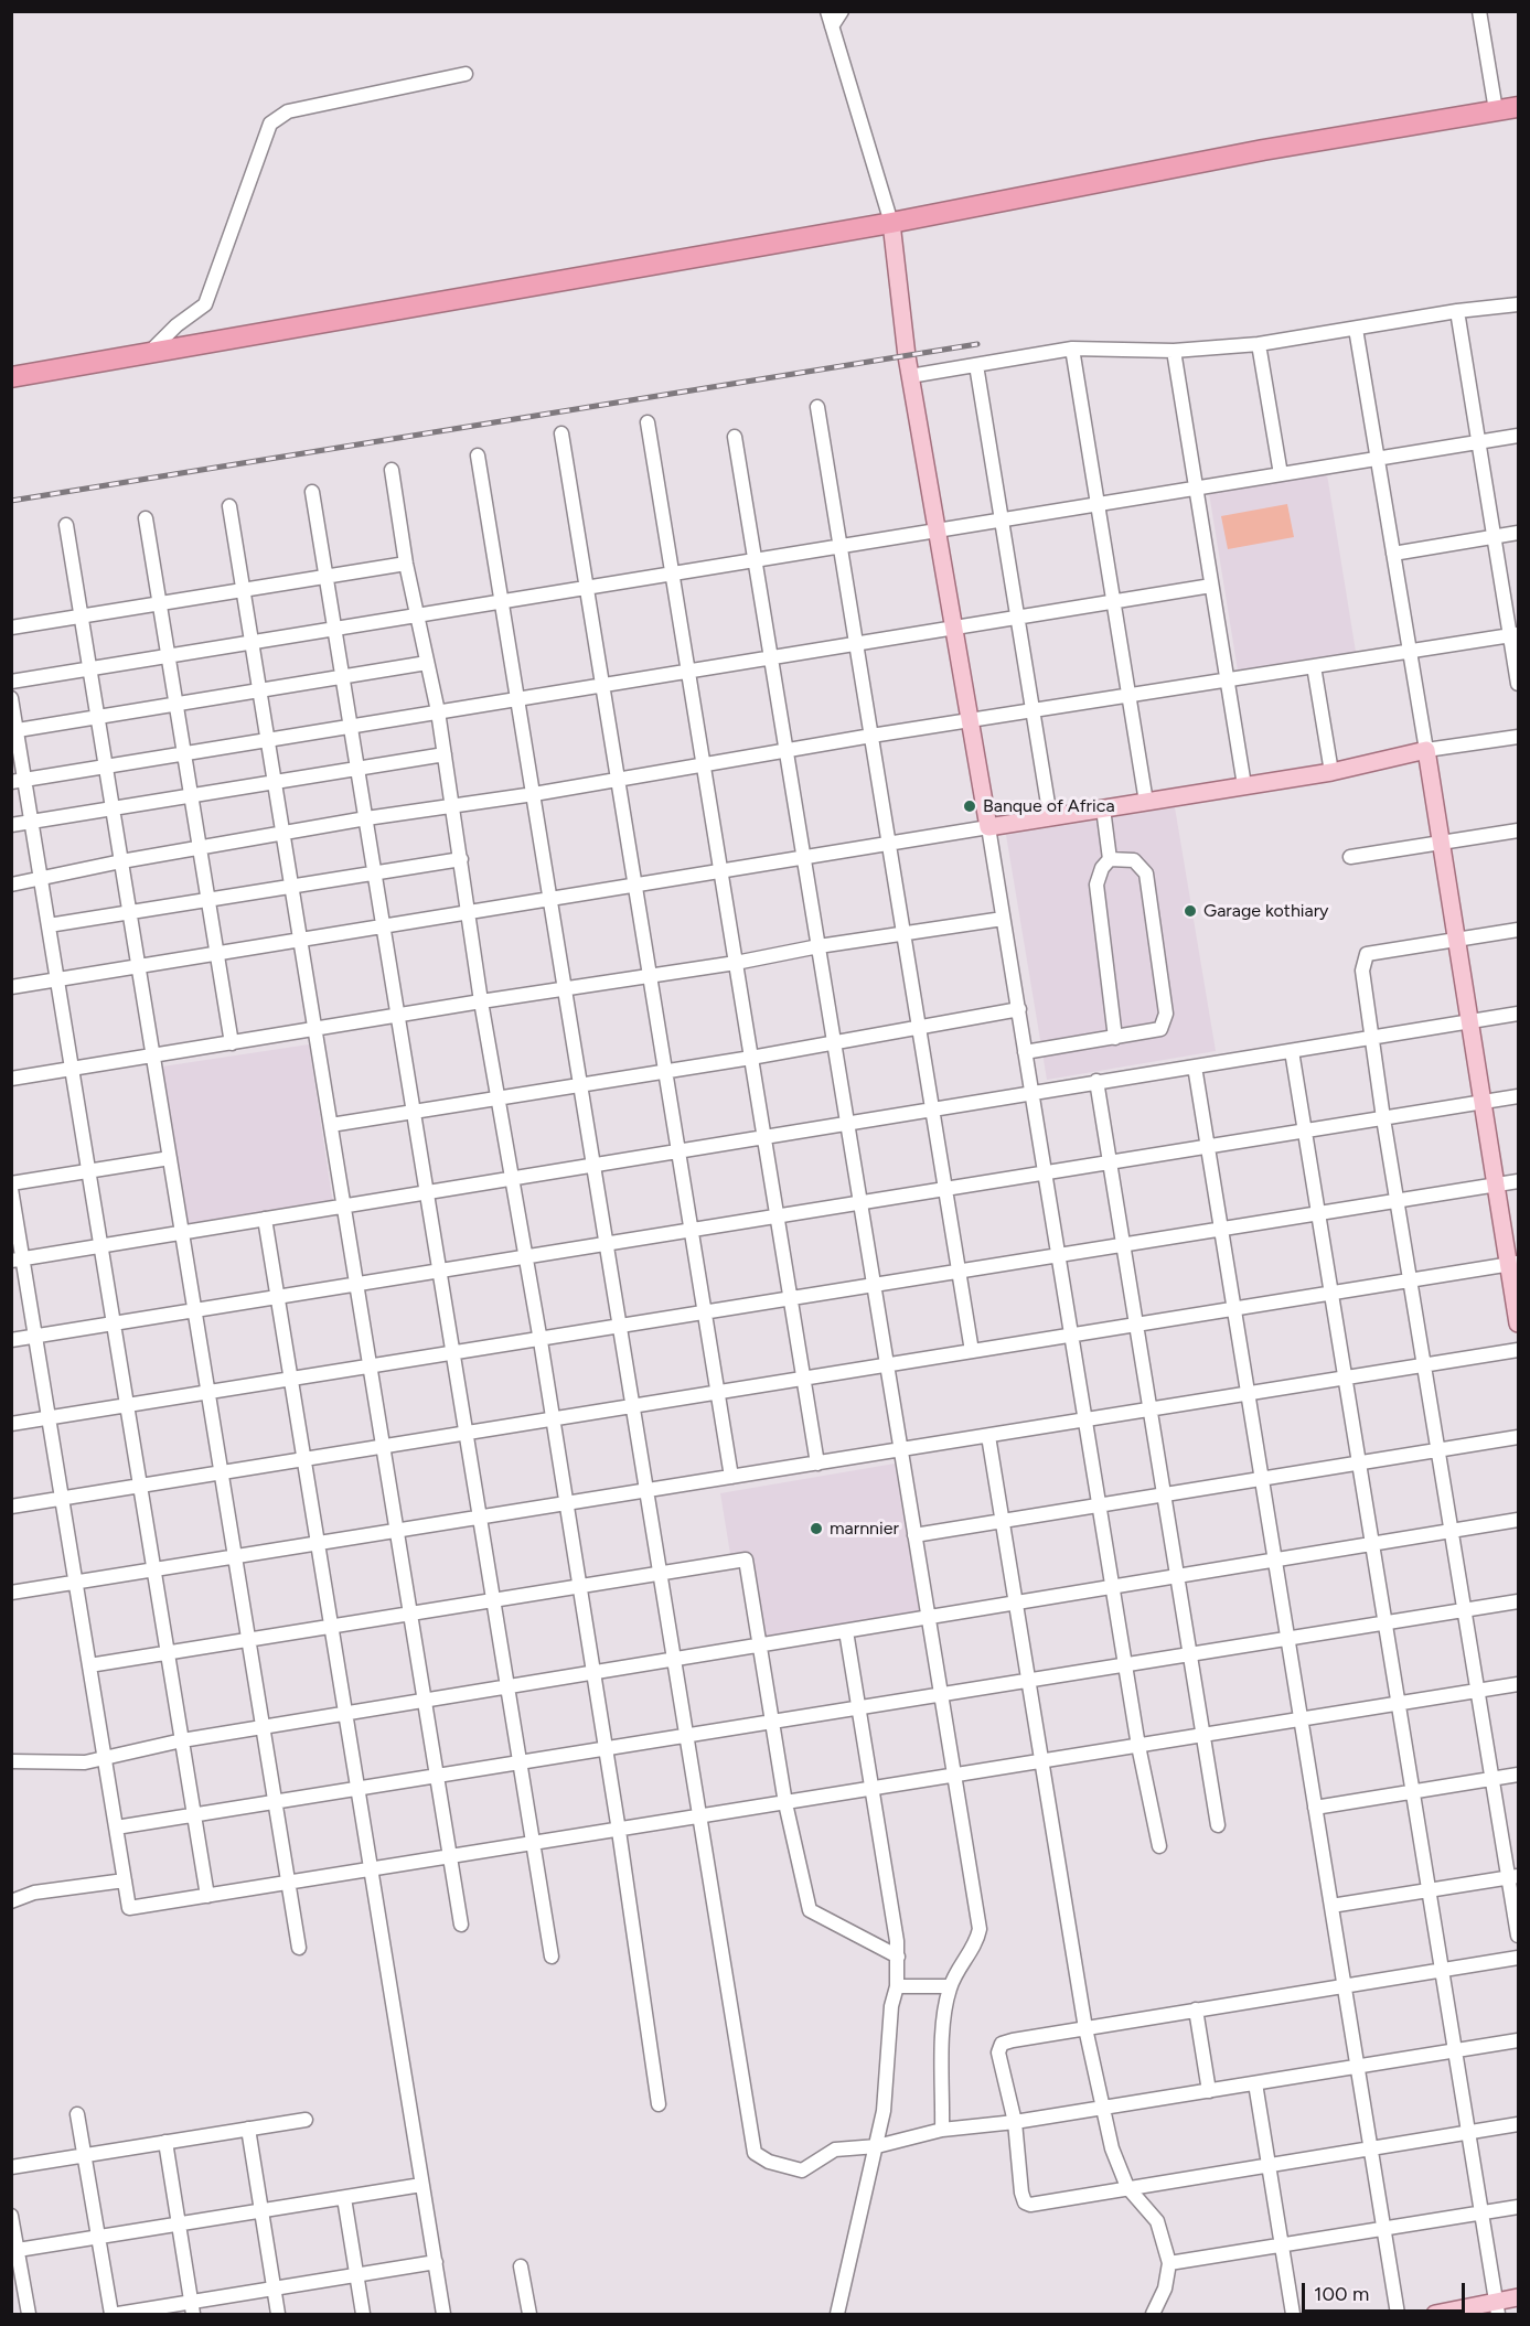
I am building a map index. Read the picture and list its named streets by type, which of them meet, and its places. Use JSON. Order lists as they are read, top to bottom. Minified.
{"places":["Banque of Africa","Garage kothiary","marnnier"],"scale_bar":"100 m"}
